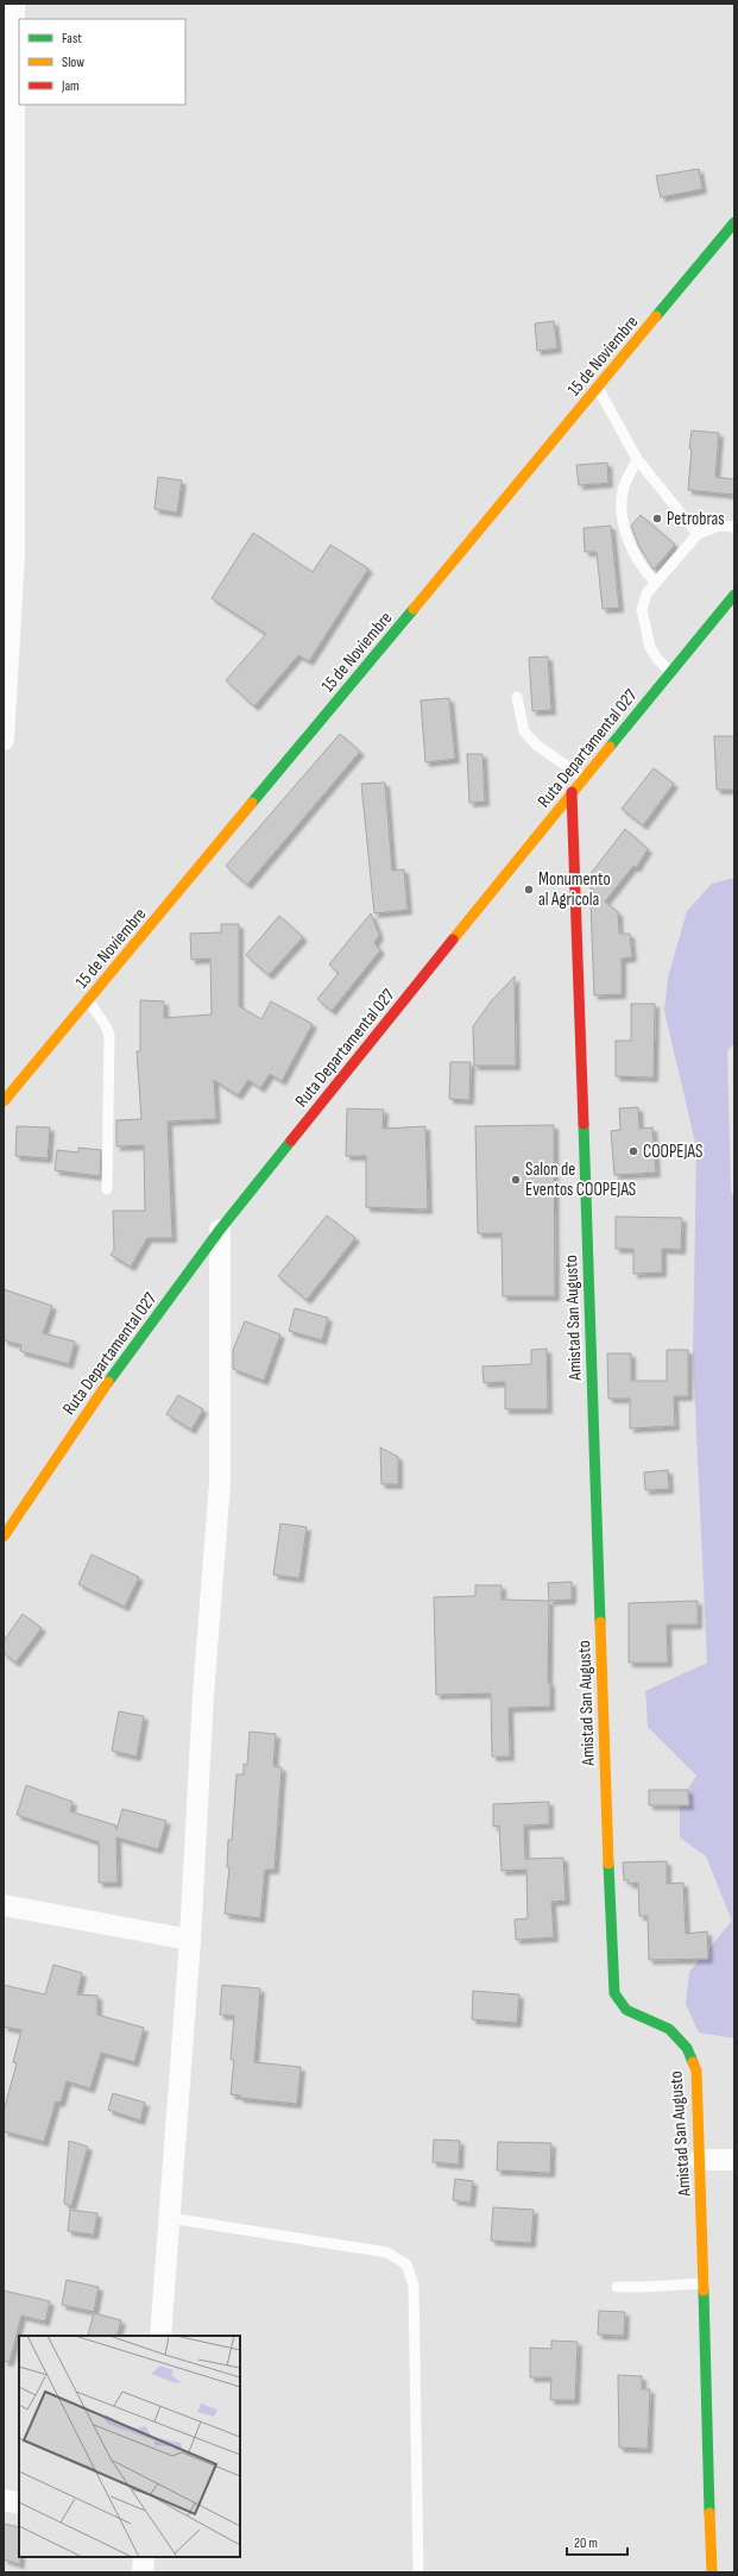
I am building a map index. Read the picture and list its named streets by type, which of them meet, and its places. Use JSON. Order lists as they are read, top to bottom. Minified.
{"streets":{"street":["15 de Noviembre","Ruta Departamental 027","Amistad San Augusto"]},"crossings":[["Ruta Departamental 027","Amistad San Augusto"]],"places":["Petrobras","Monumento al Agricola","COOPEJAS","Salon de Eventos COOPEJAS"],"legend":["Fast","Slow","Jam"],"scale_bar":"20 m"}
